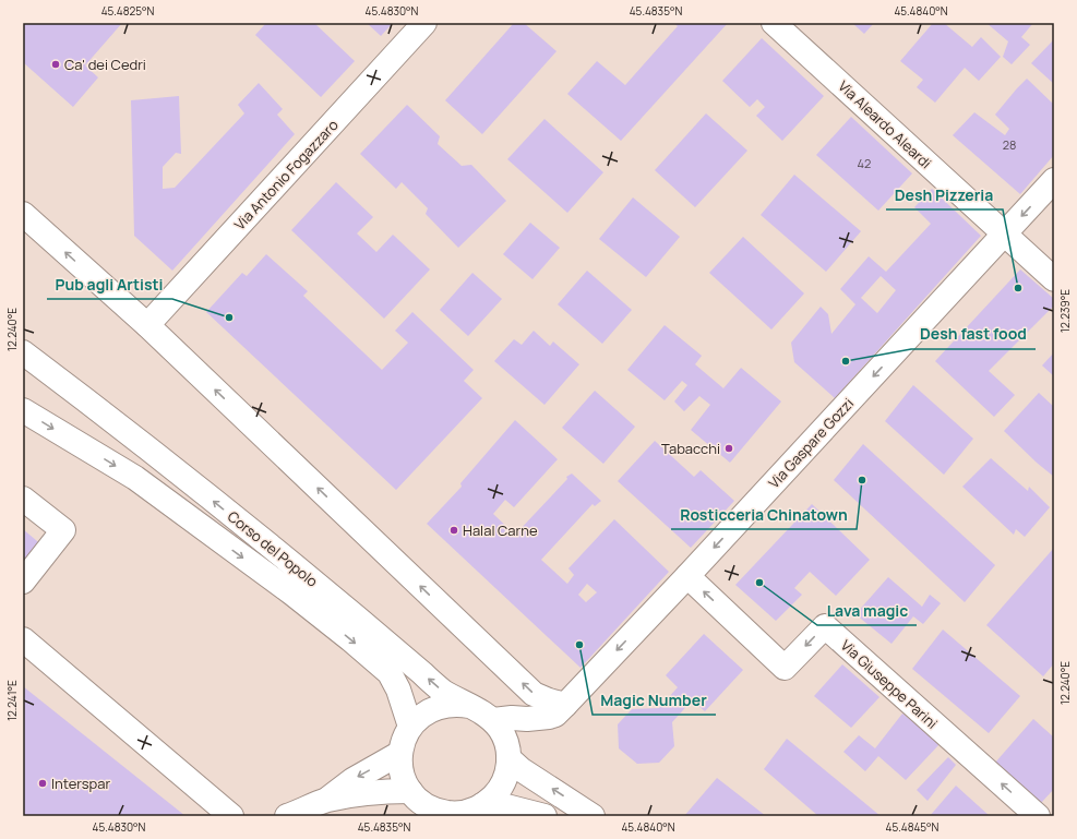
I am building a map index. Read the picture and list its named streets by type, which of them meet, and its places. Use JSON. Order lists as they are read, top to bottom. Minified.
{"streets":{"street":["Via Aleardo Aleardi","Via Antonio Fogazzaro","Via Gaspare Gozzi","Corso del Popolo","Via Giuseppe Parini"]},"crossings":[["Via Aleardo Aleardi","Via Gaspare Gozzi"],["Via Gaspare Gozzi","Corso del Popolo"],["Via Gaspare Gozzi","Via Giuseppe Parini"]],"one_way":["Via Gaspare Gozzi","Via Giuseppe Parini"],"places":["Ca' dei Cedri","Desh Pizzeria","Pub agli Artisti","Desh fast food","Tabacchi","Rosticceria Chinatown","Halal Carne","Lava magic","Magic Number","Interspar"],"house_numbers":["28","42"],"coordinates":["45.4825°N","45.4830°N","45.4835°N","45.4840°N","12.239°E","12.240°E","12.241°E","45.4845°N"]}
